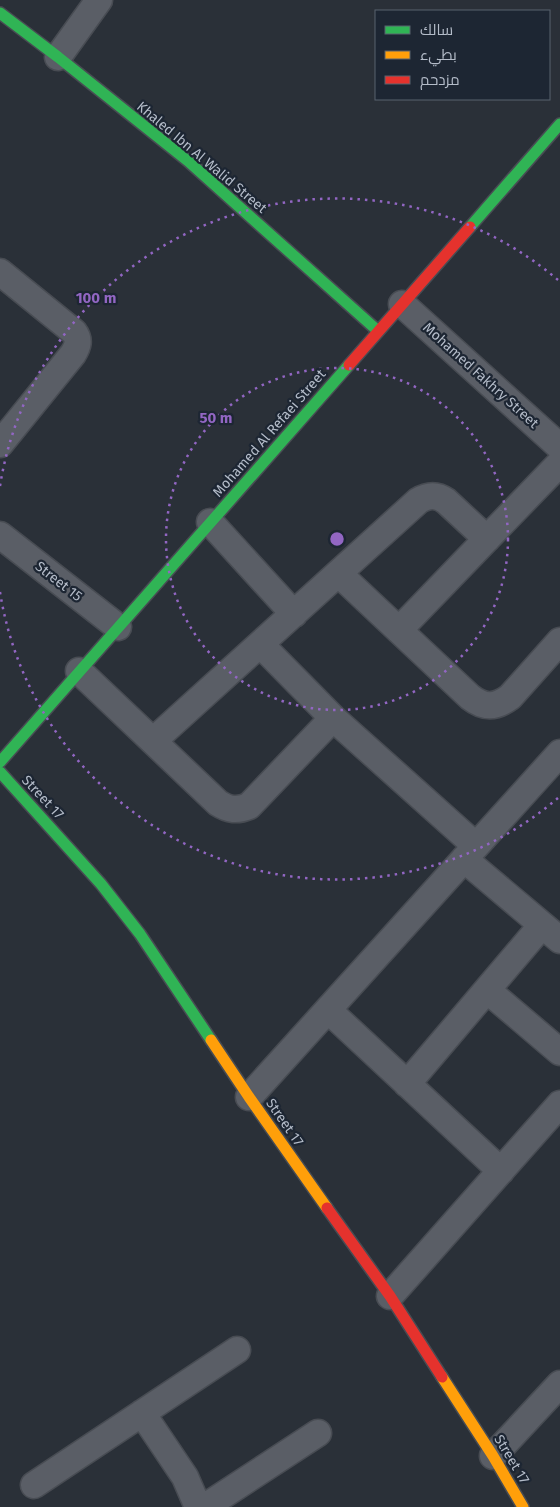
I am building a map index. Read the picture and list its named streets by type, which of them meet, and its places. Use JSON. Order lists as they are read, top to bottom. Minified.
{"streets":{"street":["Khaled Ibn Al Walid Street","Mohamed Fakhry Street","Mohamed Al Refaei Street","Street 15","Street 17"]},"crossings":[["Khaled Ibn Al Walid Street","Mohamed Al Refaei Street"],["Mohamed Fakhry Street","Mohamed Al Refaei Street"],["Mohamed Al Refaei Street","Street 15"]],"legend":["سالك","بطيء","مزدحم"],"rings":["100 m","50 m"]}
